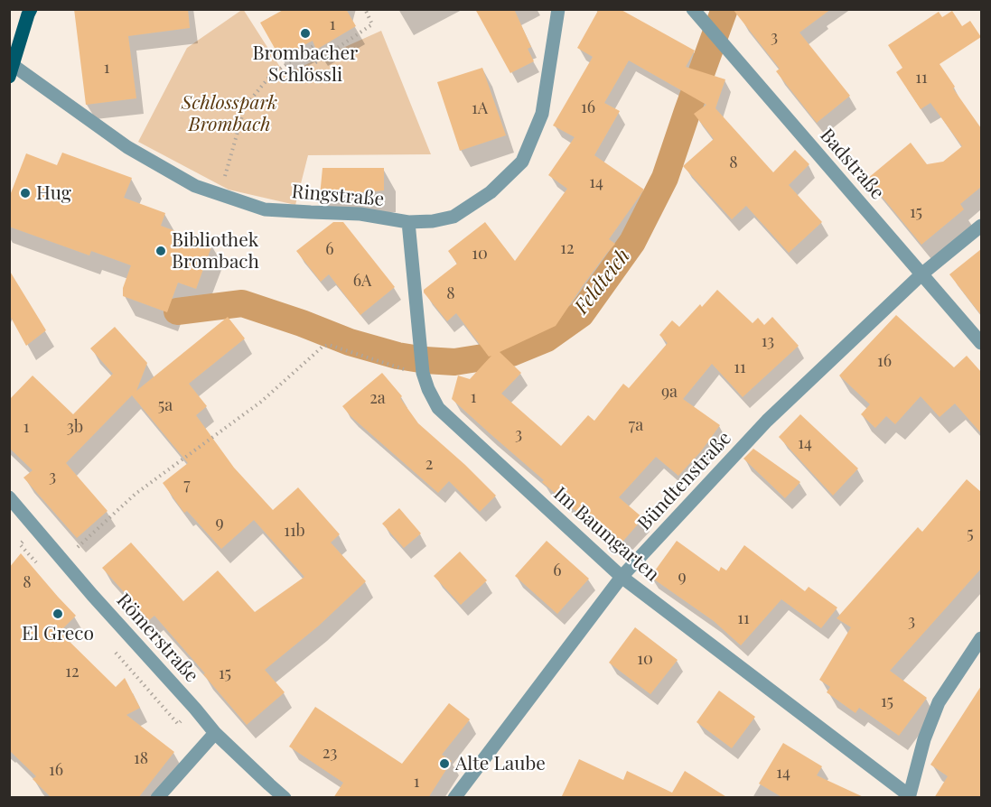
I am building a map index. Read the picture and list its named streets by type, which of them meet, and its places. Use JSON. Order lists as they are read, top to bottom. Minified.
{"streets":{"street":["Badstraße","Ringstraße","Bündtenstraße","Im Baumgarten","Römerstraße"]},"crossings":[["Badstraße","Bündtenstraße"],["Ringstraße","Im Baumgarten"],["Bündtenstraße","Im Baumgarten"]],"water":["Feldteich"],"parks":["Schlosspark Brombach"],"places":["Brombacher Schlössli","Hug","Bibliothek Brombach","El Greco","Alte Laube"],"house_numbers":["1","3","1","11","16","1A","8","14","15","12","6","10","6A","8","13","16","11","9a","1","2a","5a","7a","1","3b","3","14","2","3","7","9","11b","5","6","9","8","11","3","10","12","15","15","23","18","16","14","1"]}
